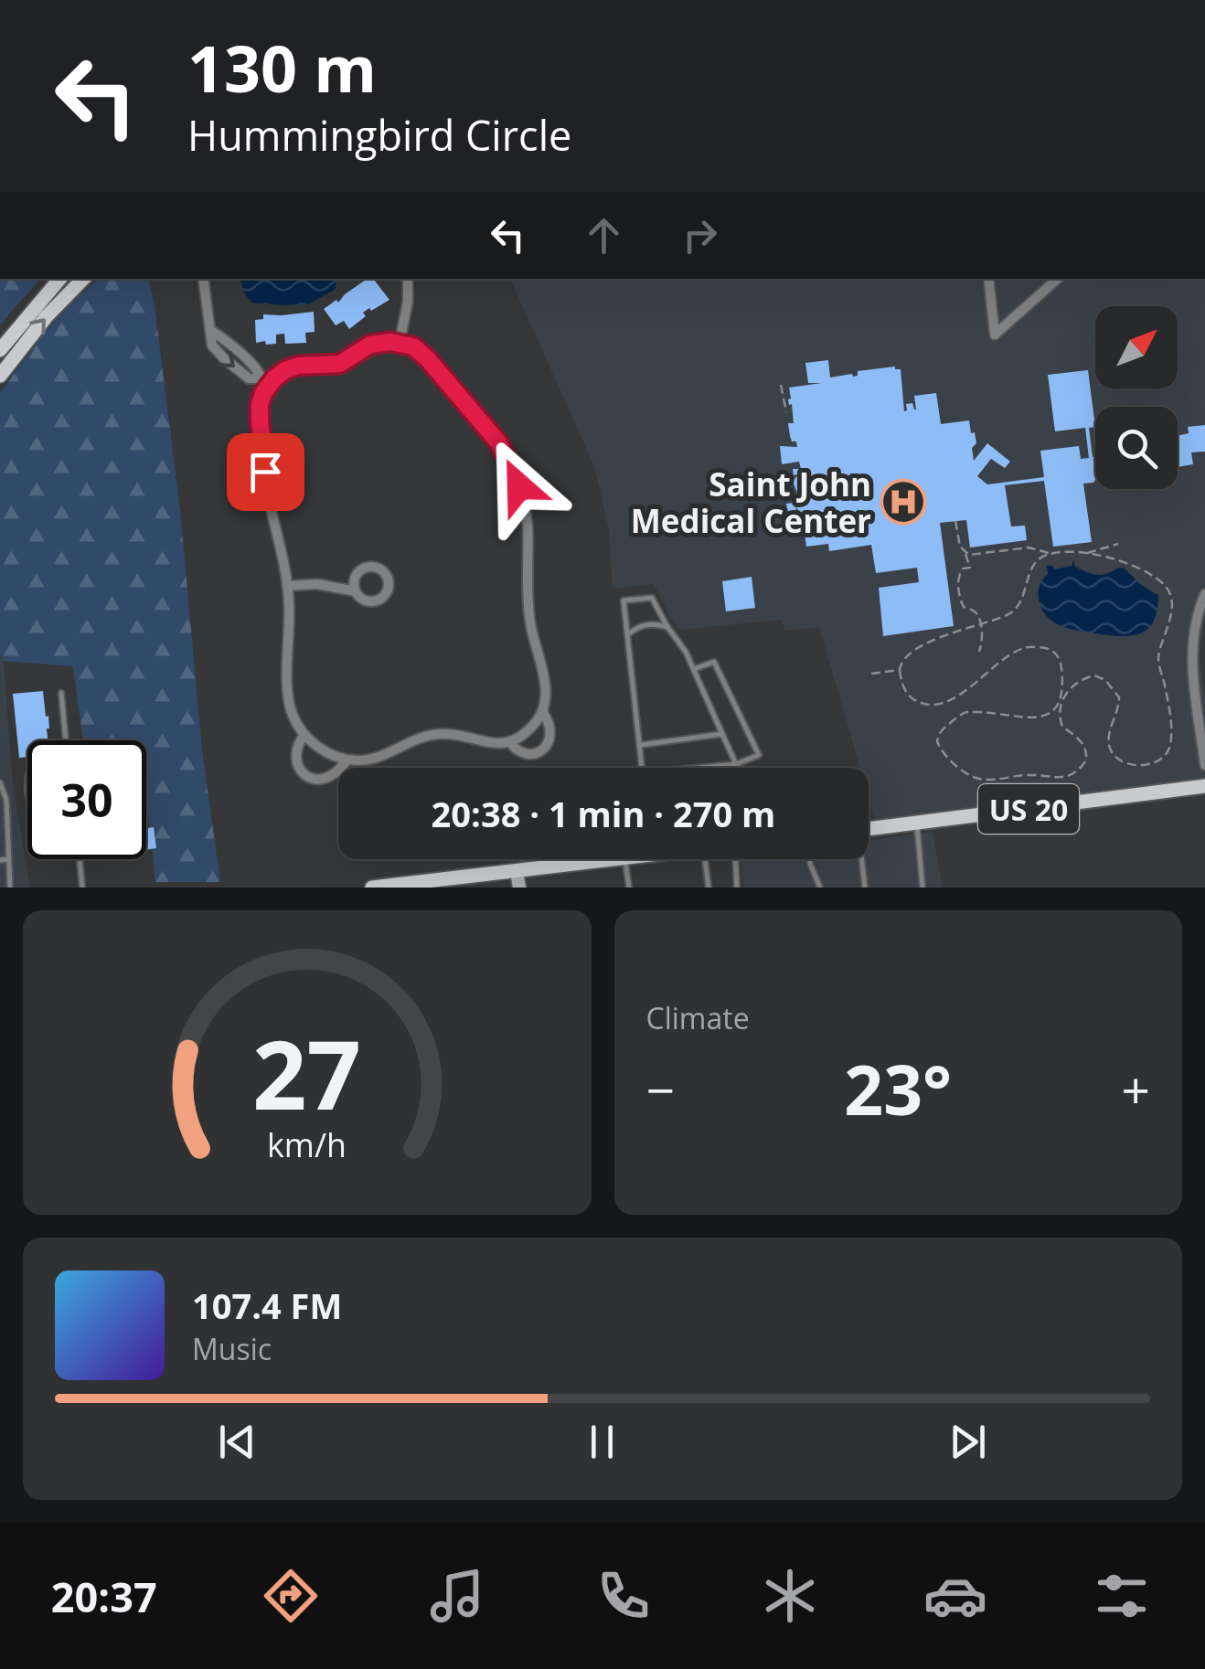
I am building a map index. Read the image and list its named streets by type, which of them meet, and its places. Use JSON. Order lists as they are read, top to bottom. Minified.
{"streets":{"main road":["US 20"]},"places":{"hospital":["Saint John Medical Center"]},"north":"top right","page":{"turn":["130 m","Hummingbird Circle"],"limit":"30","trip":"20:38 · 1 min · 270 m","tile":"Climate","heat":["−","23°","+"],"song":["107.4 FM","Music"],"tabs":"20:37","gauge":["27","km/h"]}}
